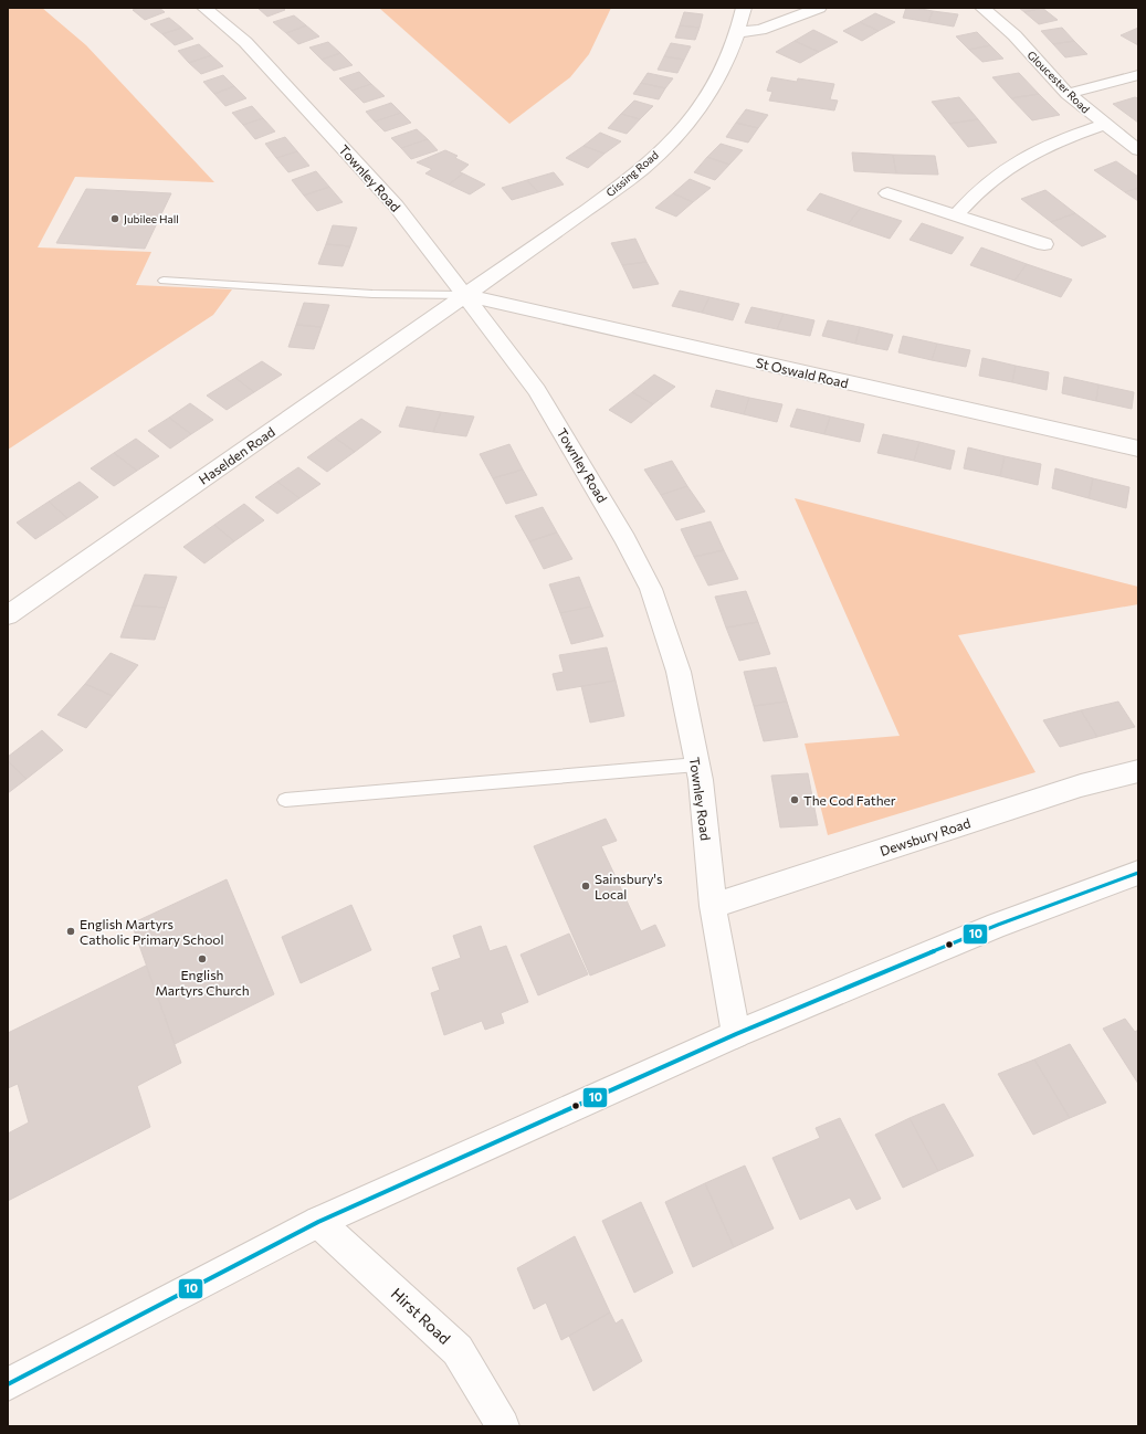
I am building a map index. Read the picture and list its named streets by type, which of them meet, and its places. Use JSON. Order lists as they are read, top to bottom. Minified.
{"streets":{"main road":["Gloucester Road","Gissing Road","Townley Road","St Oswald Road","Haselden Road","Dewsbury Road","Hirst Road"]},"crossings":[["Gissing Road","Townley Road"],["Gissing Road","St Oswald Road"],["Gissing Road","Haselden Road"],["Townley Road","St Oswald Road"],["Townley Road","Haselden Road"],["Townley Road","Dewsbury Road"],["St Oswald Road","Haselden Road"]],"places":["Jubilee Hall","The Cod Father","Sainsbury's Local","English Martyrs Catholic Primary School","English Martyrs Church"],"lines":["transit line 10"]}
